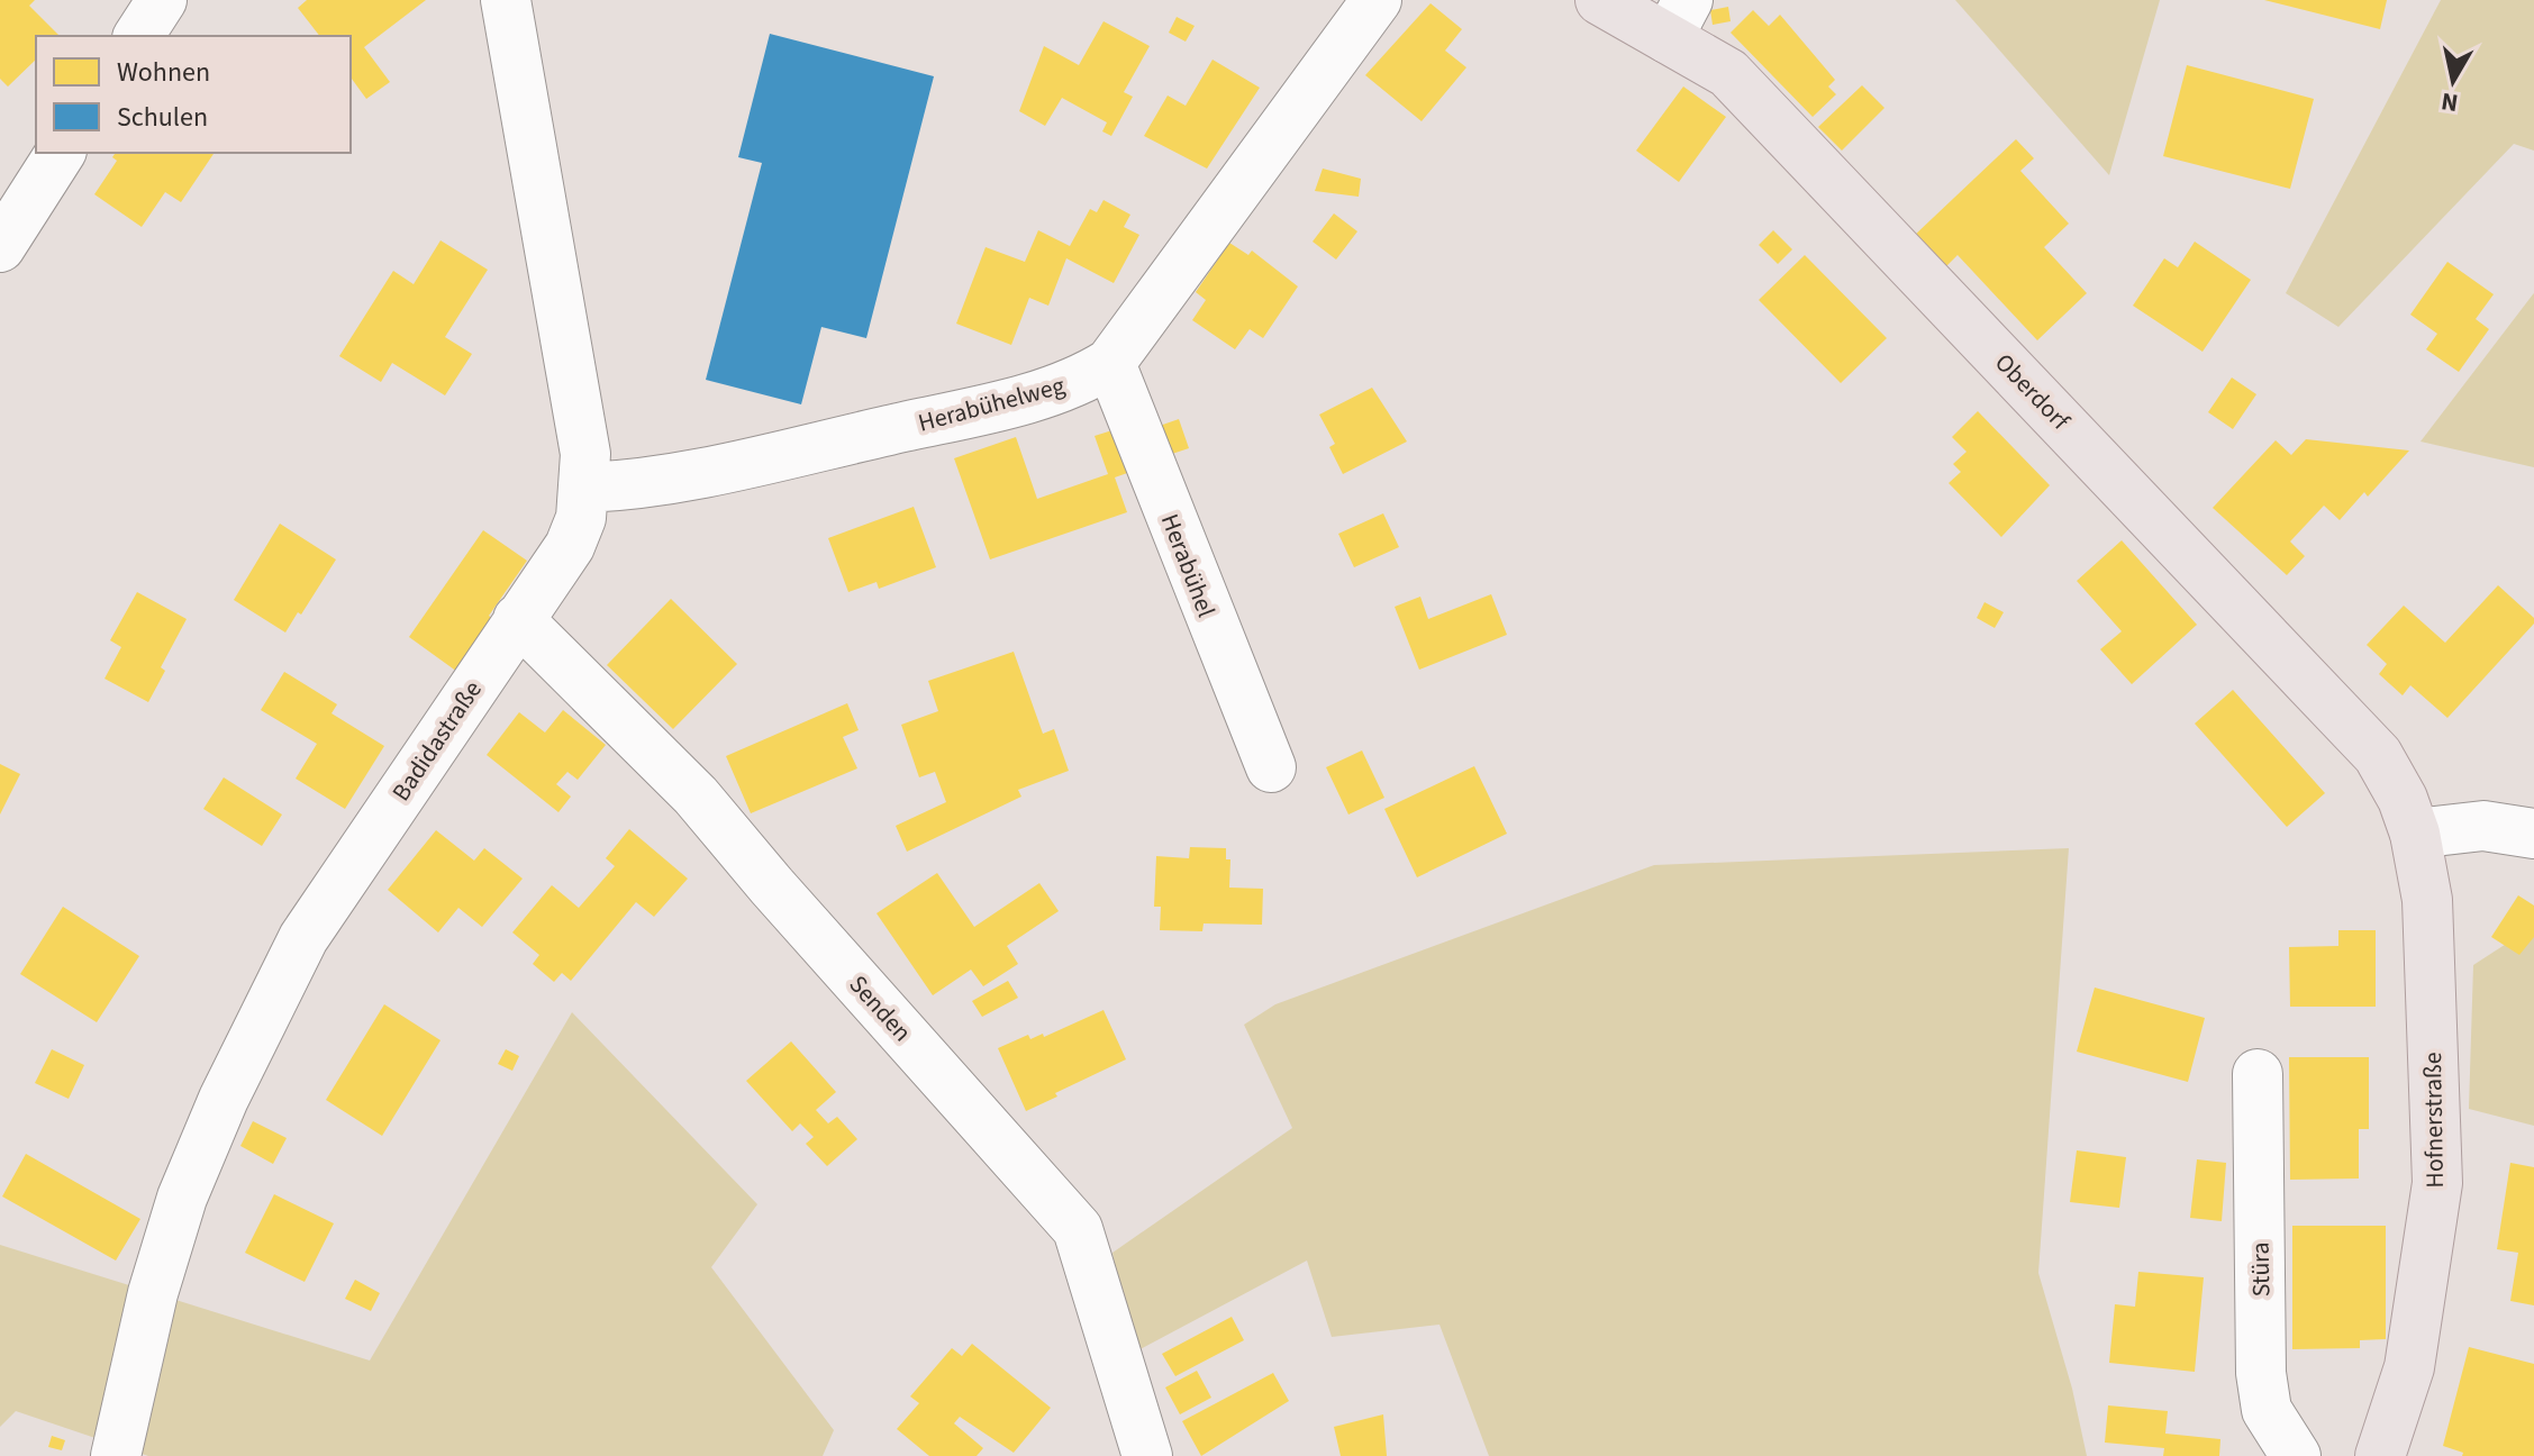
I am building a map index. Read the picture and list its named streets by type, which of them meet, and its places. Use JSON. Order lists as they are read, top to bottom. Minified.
{"streets":{"main road":["Oberdorf","Hofnerstraße"],"street":["Herabühelweg","Herabühel","Badidastraße","Senden","Stüra"]},"crossings":[["Oberdorf","Hofnerstraße"],["Herabühelweg","Herabühel"],["Herabühelweg","Badidastraße"],["Badidastraße","Senden"]],"legend":["Wohnen","Schulen"],"north":"bottom"}
